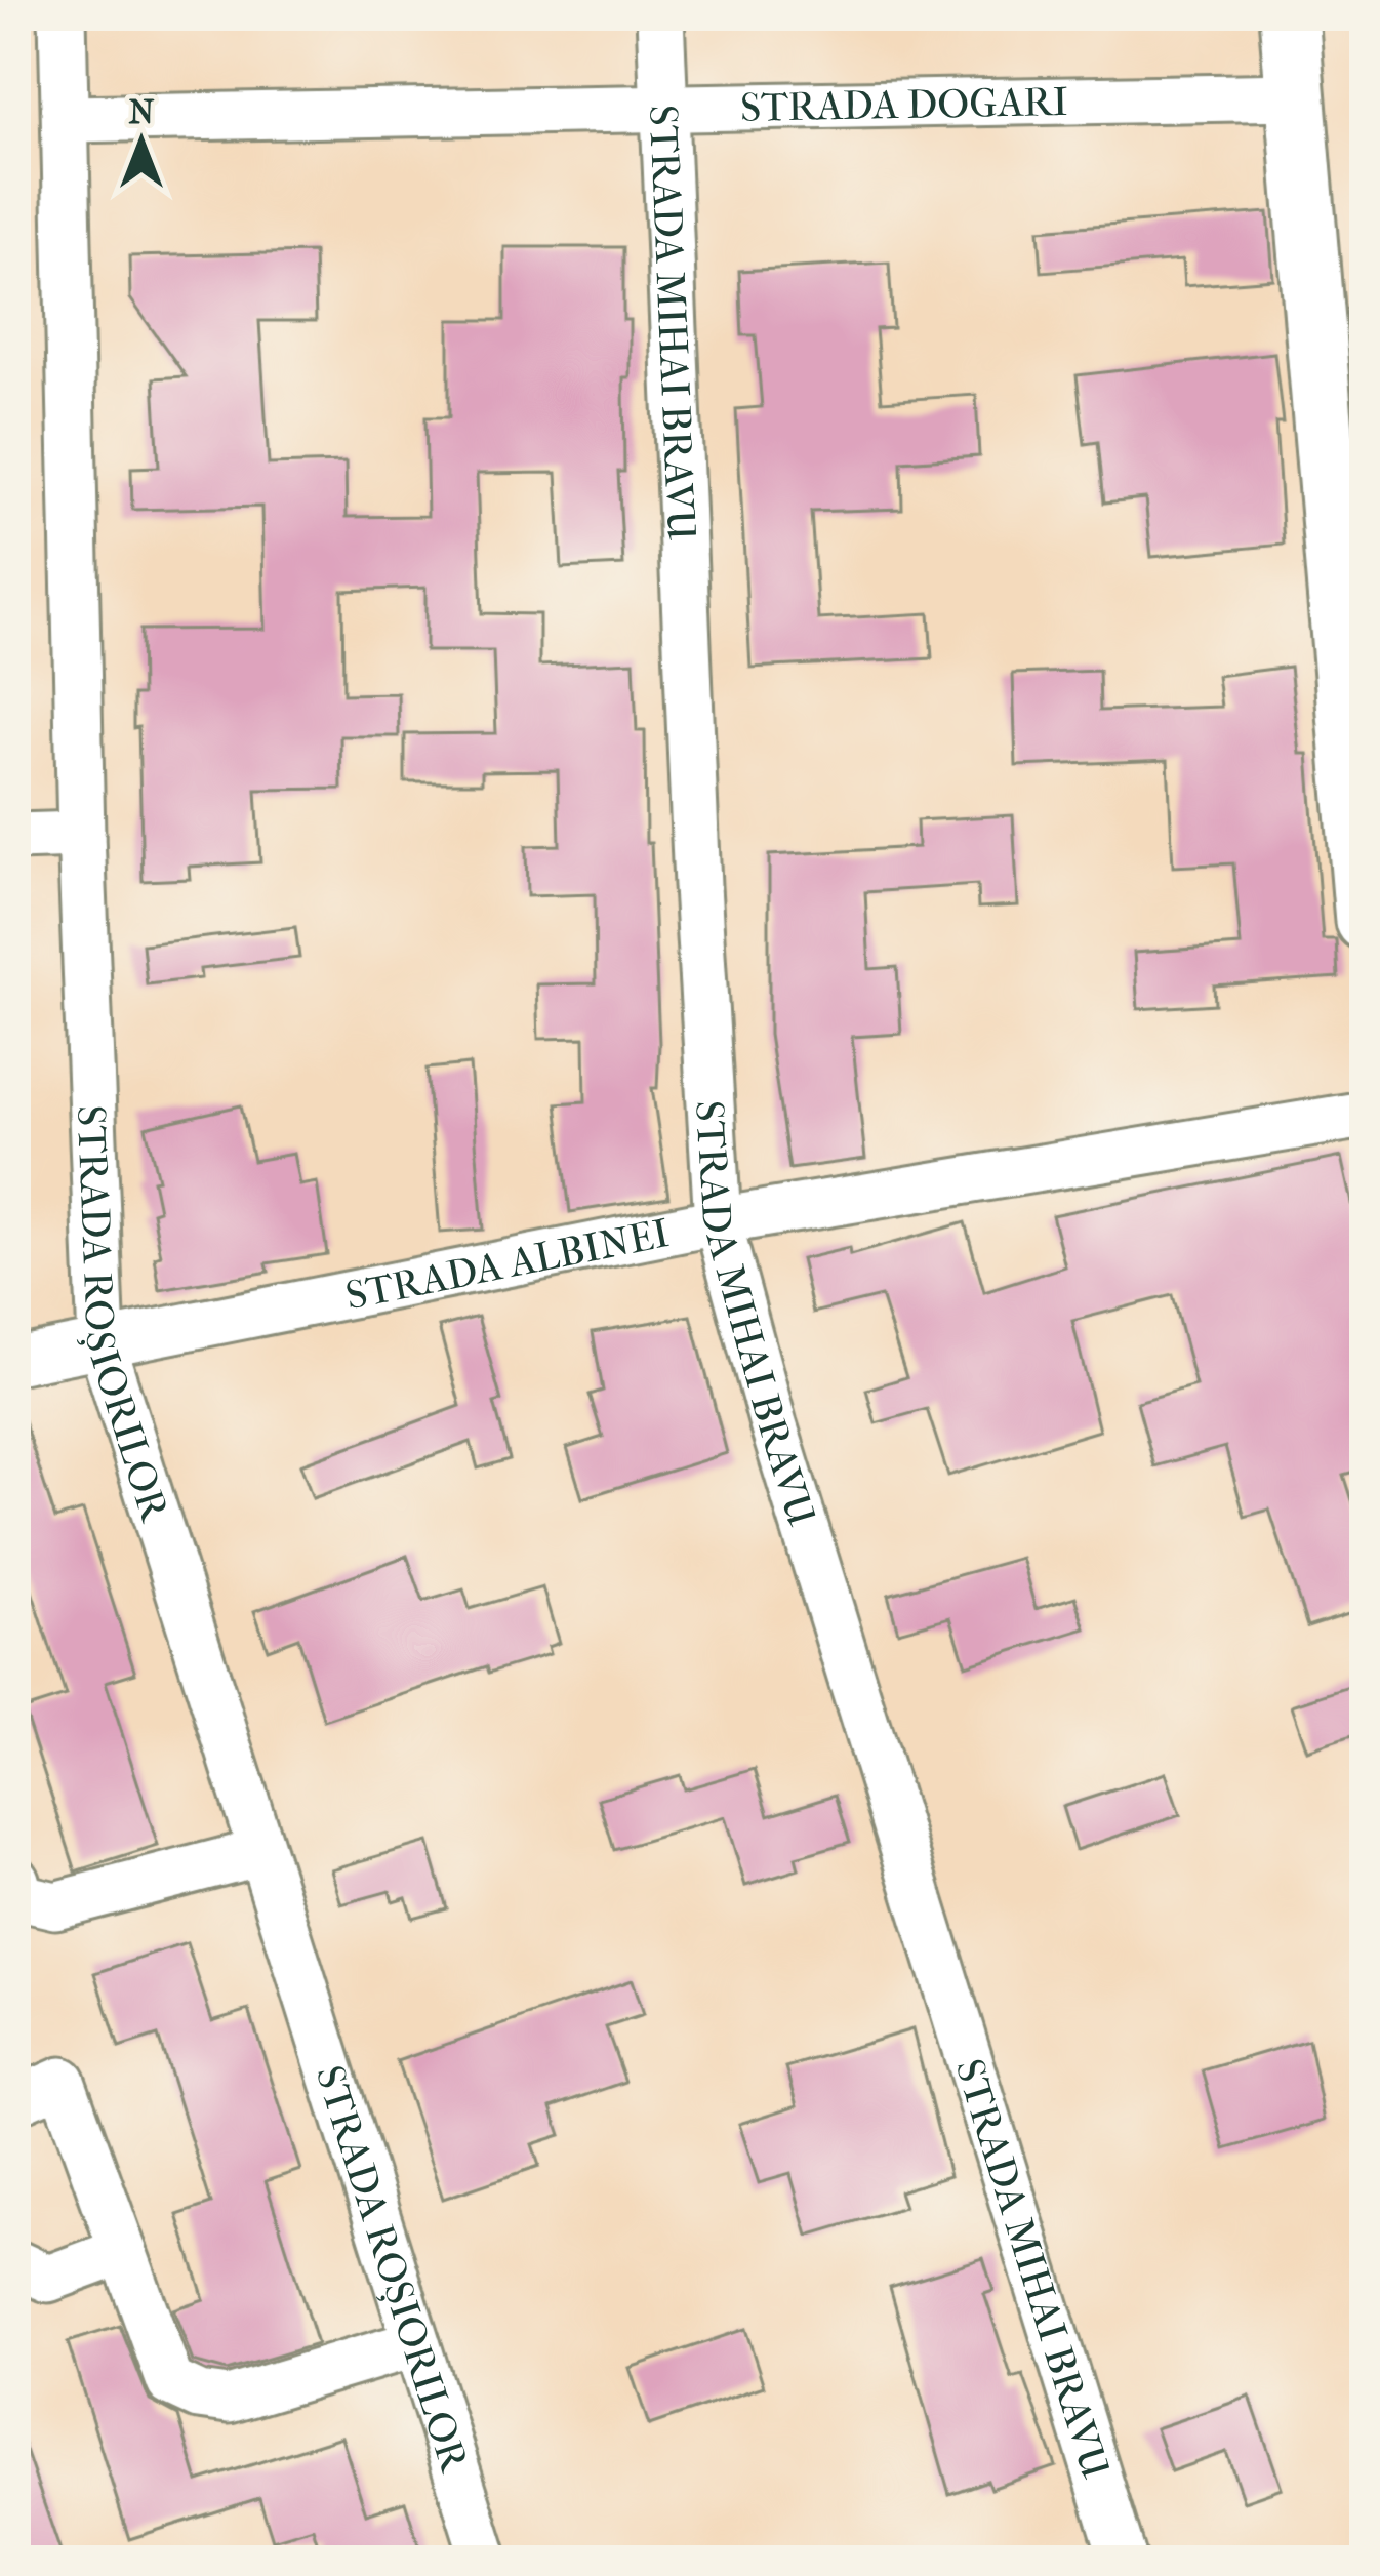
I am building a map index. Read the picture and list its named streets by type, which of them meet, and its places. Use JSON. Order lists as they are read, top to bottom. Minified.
{"streets":{"street":["STRADA DOGARI","STRADA MIHAI BRAVU","STRADA ALBINEI","STRADA ROȘIORILOR"]},"crossings":[["STRADA DOGARI","STRADA MIHAI BRAVU"],["STRADA DOGARI","STRADA ROȘIORILOR"],["STRADA MIHAI BRAVU","STRADA ALBINEI"],["STRADA ALBINEI","STRADA ROȘIORILOR"]],"north":"top"}
